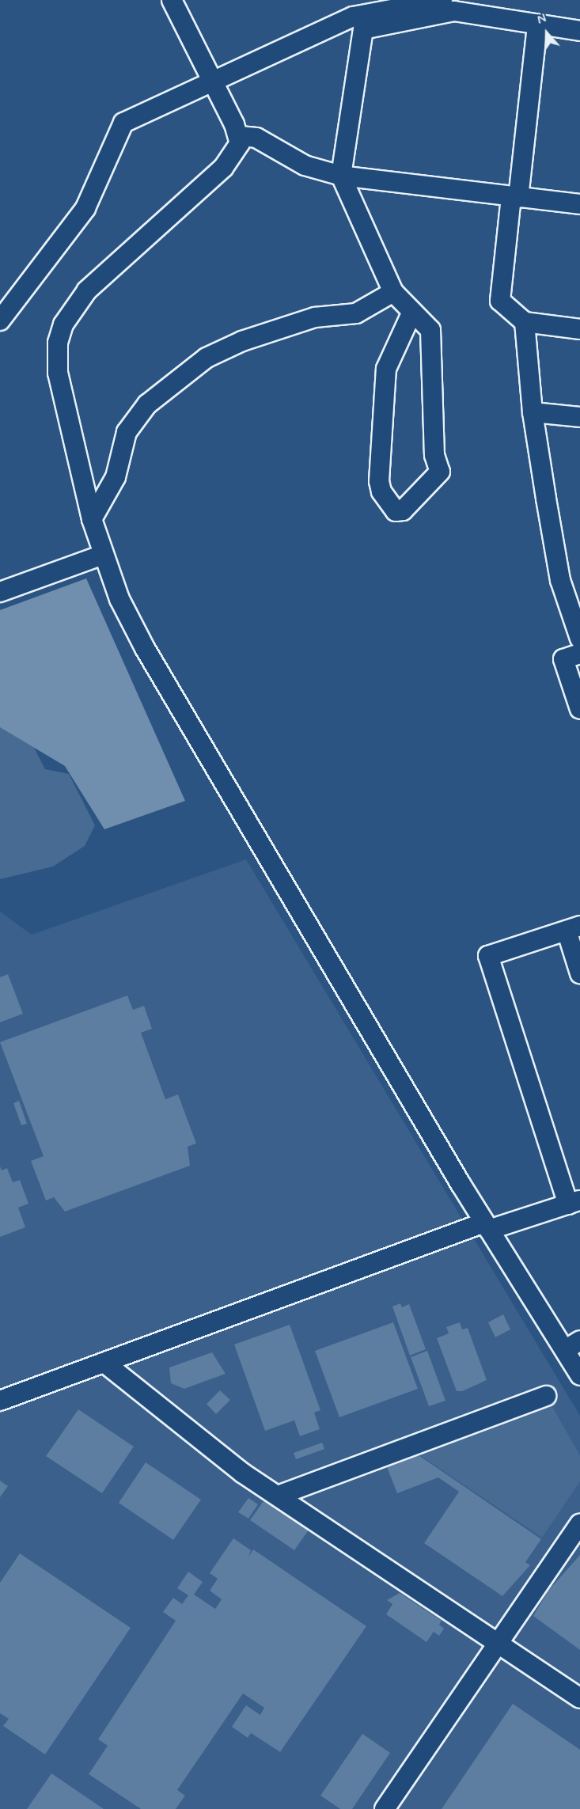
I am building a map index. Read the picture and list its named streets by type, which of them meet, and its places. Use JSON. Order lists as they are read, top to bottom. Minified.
{"north":"top"}
